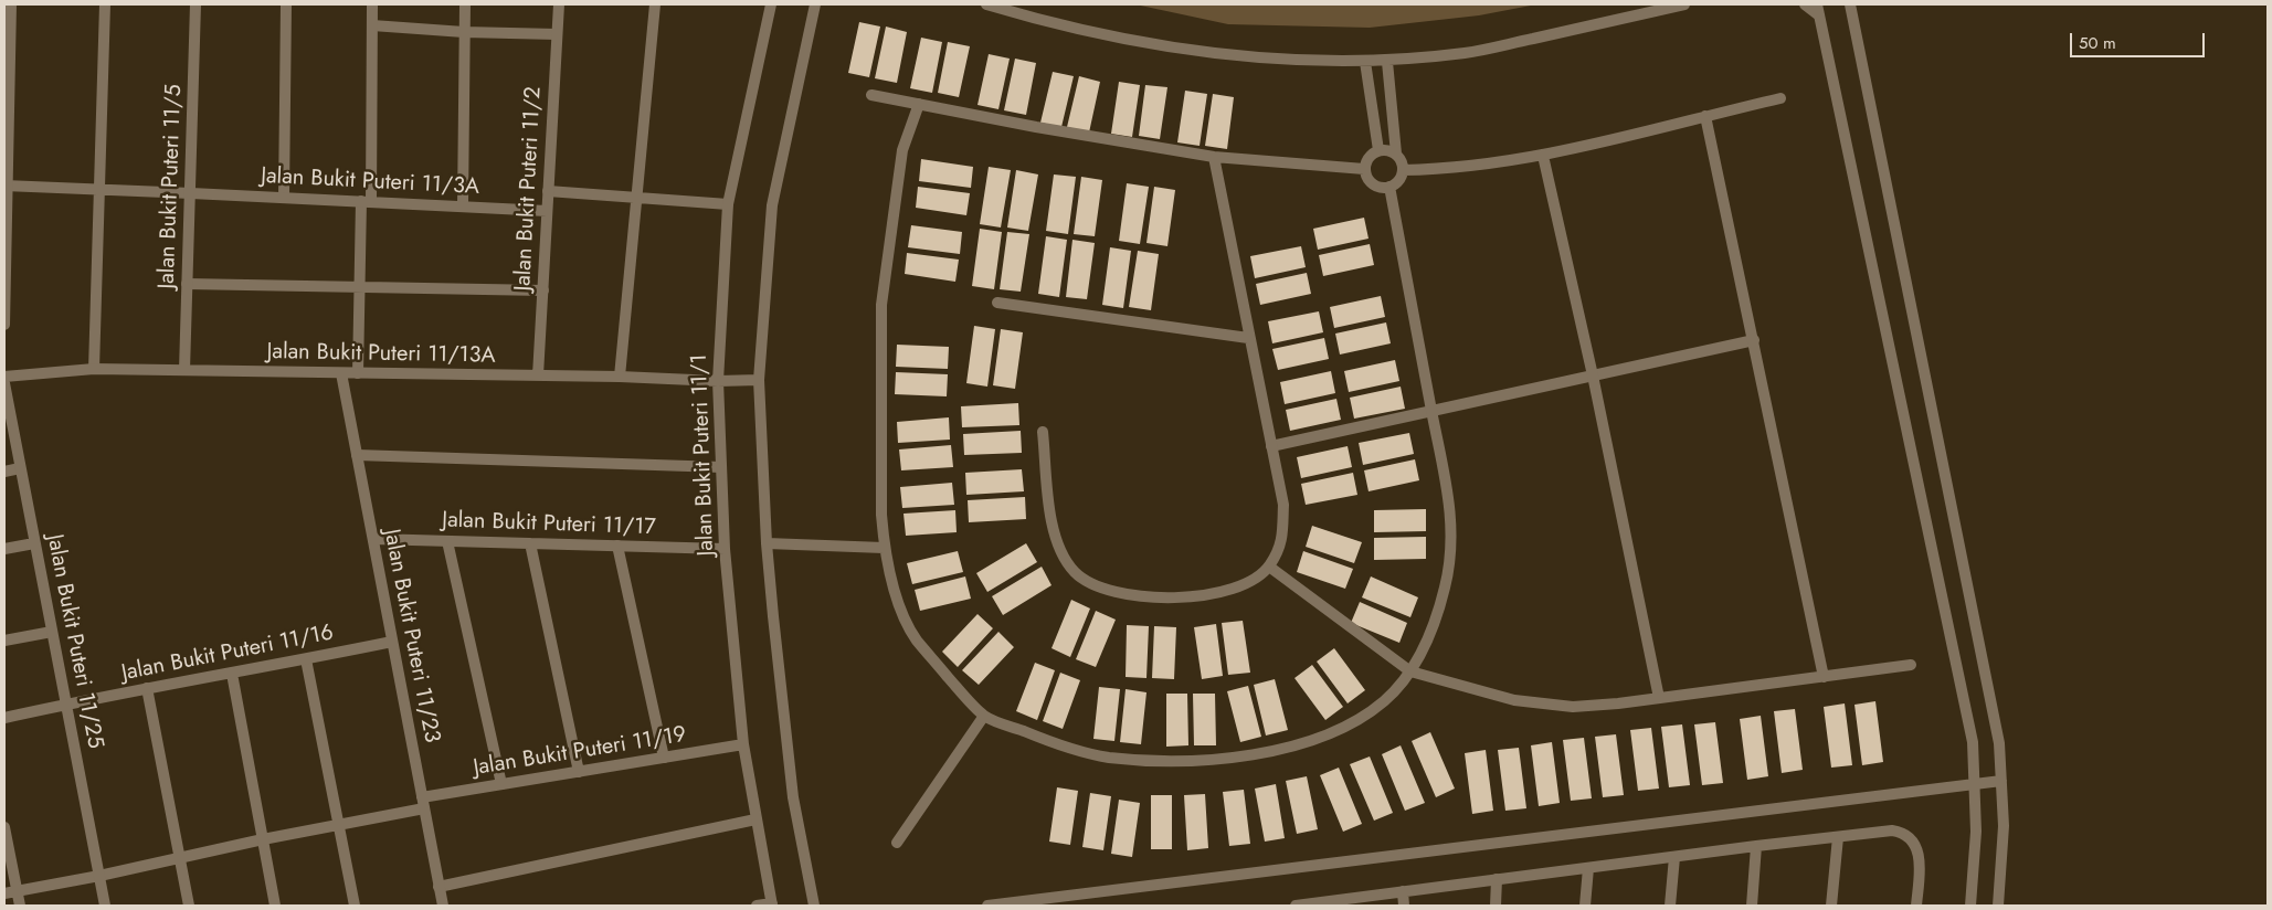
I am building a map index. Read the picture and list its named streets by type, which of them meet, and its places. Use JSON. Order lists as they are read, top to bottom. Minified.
{"streets":{"street":["Jalan Bukit Puteri 11/3A","Jalan Bukit Puteri 11/5","Jalan Bukit Puteri 11/2","Jalan Bukit Puteri 11/13A","Jalan Bukit Puteri 11/1","Jalan Bukit Puteri 11/17","Jalan Bukit Puteri 11/23","Jalan Bukit Puteri 11/25","Jalan Bukit Puteri 11/16","Jalan Bukit Puteri 11/19"]},"crossings":[["Jalan Bukit Puteri 11/3A","Jalan Bukit Puteri 11/5"],["Jalan Bukit Puteri 11/3A","Jalan Bukit Puteri 11/2"],["Jalan Bukit Puteri 11/5","Jalan Bukit Puteri 11/13A"],["Jalan Bukit Puteri 11/2","Jalan Bukit Puteri 11/13A"],["Jalan Bukit Puteri 11/13A","Jalan Bukit Puteri 11/1"],["Jalan Bukit Puteri 11/13A","Jalan Bukit Puteri 11/23"],["Jalan Bukit Puteri 11/1","Jalan Bukit Puteri 11/17"],["Jalan Bukit Puteri 11/1","Jalan Bukit Puteri 11/19"],["Jalan Bukit Puteri 11/17","Jalan Bukit Puteri 11/23"],["Jalan Bukit Puteri 11/23","Jalan Bukit Puteri 11/16"],["Jalan Bukit Puteri 11/23","Jalan Bukit Puteri 11/19"],["Jalan Bukit Puteri 11/25","Jalan Bukit Puteri 11/16"],["Jalan Bukit Puteri 11/25","Jalan Bukit Puteri 11/19"]],"scale_bar":"50 m"}
